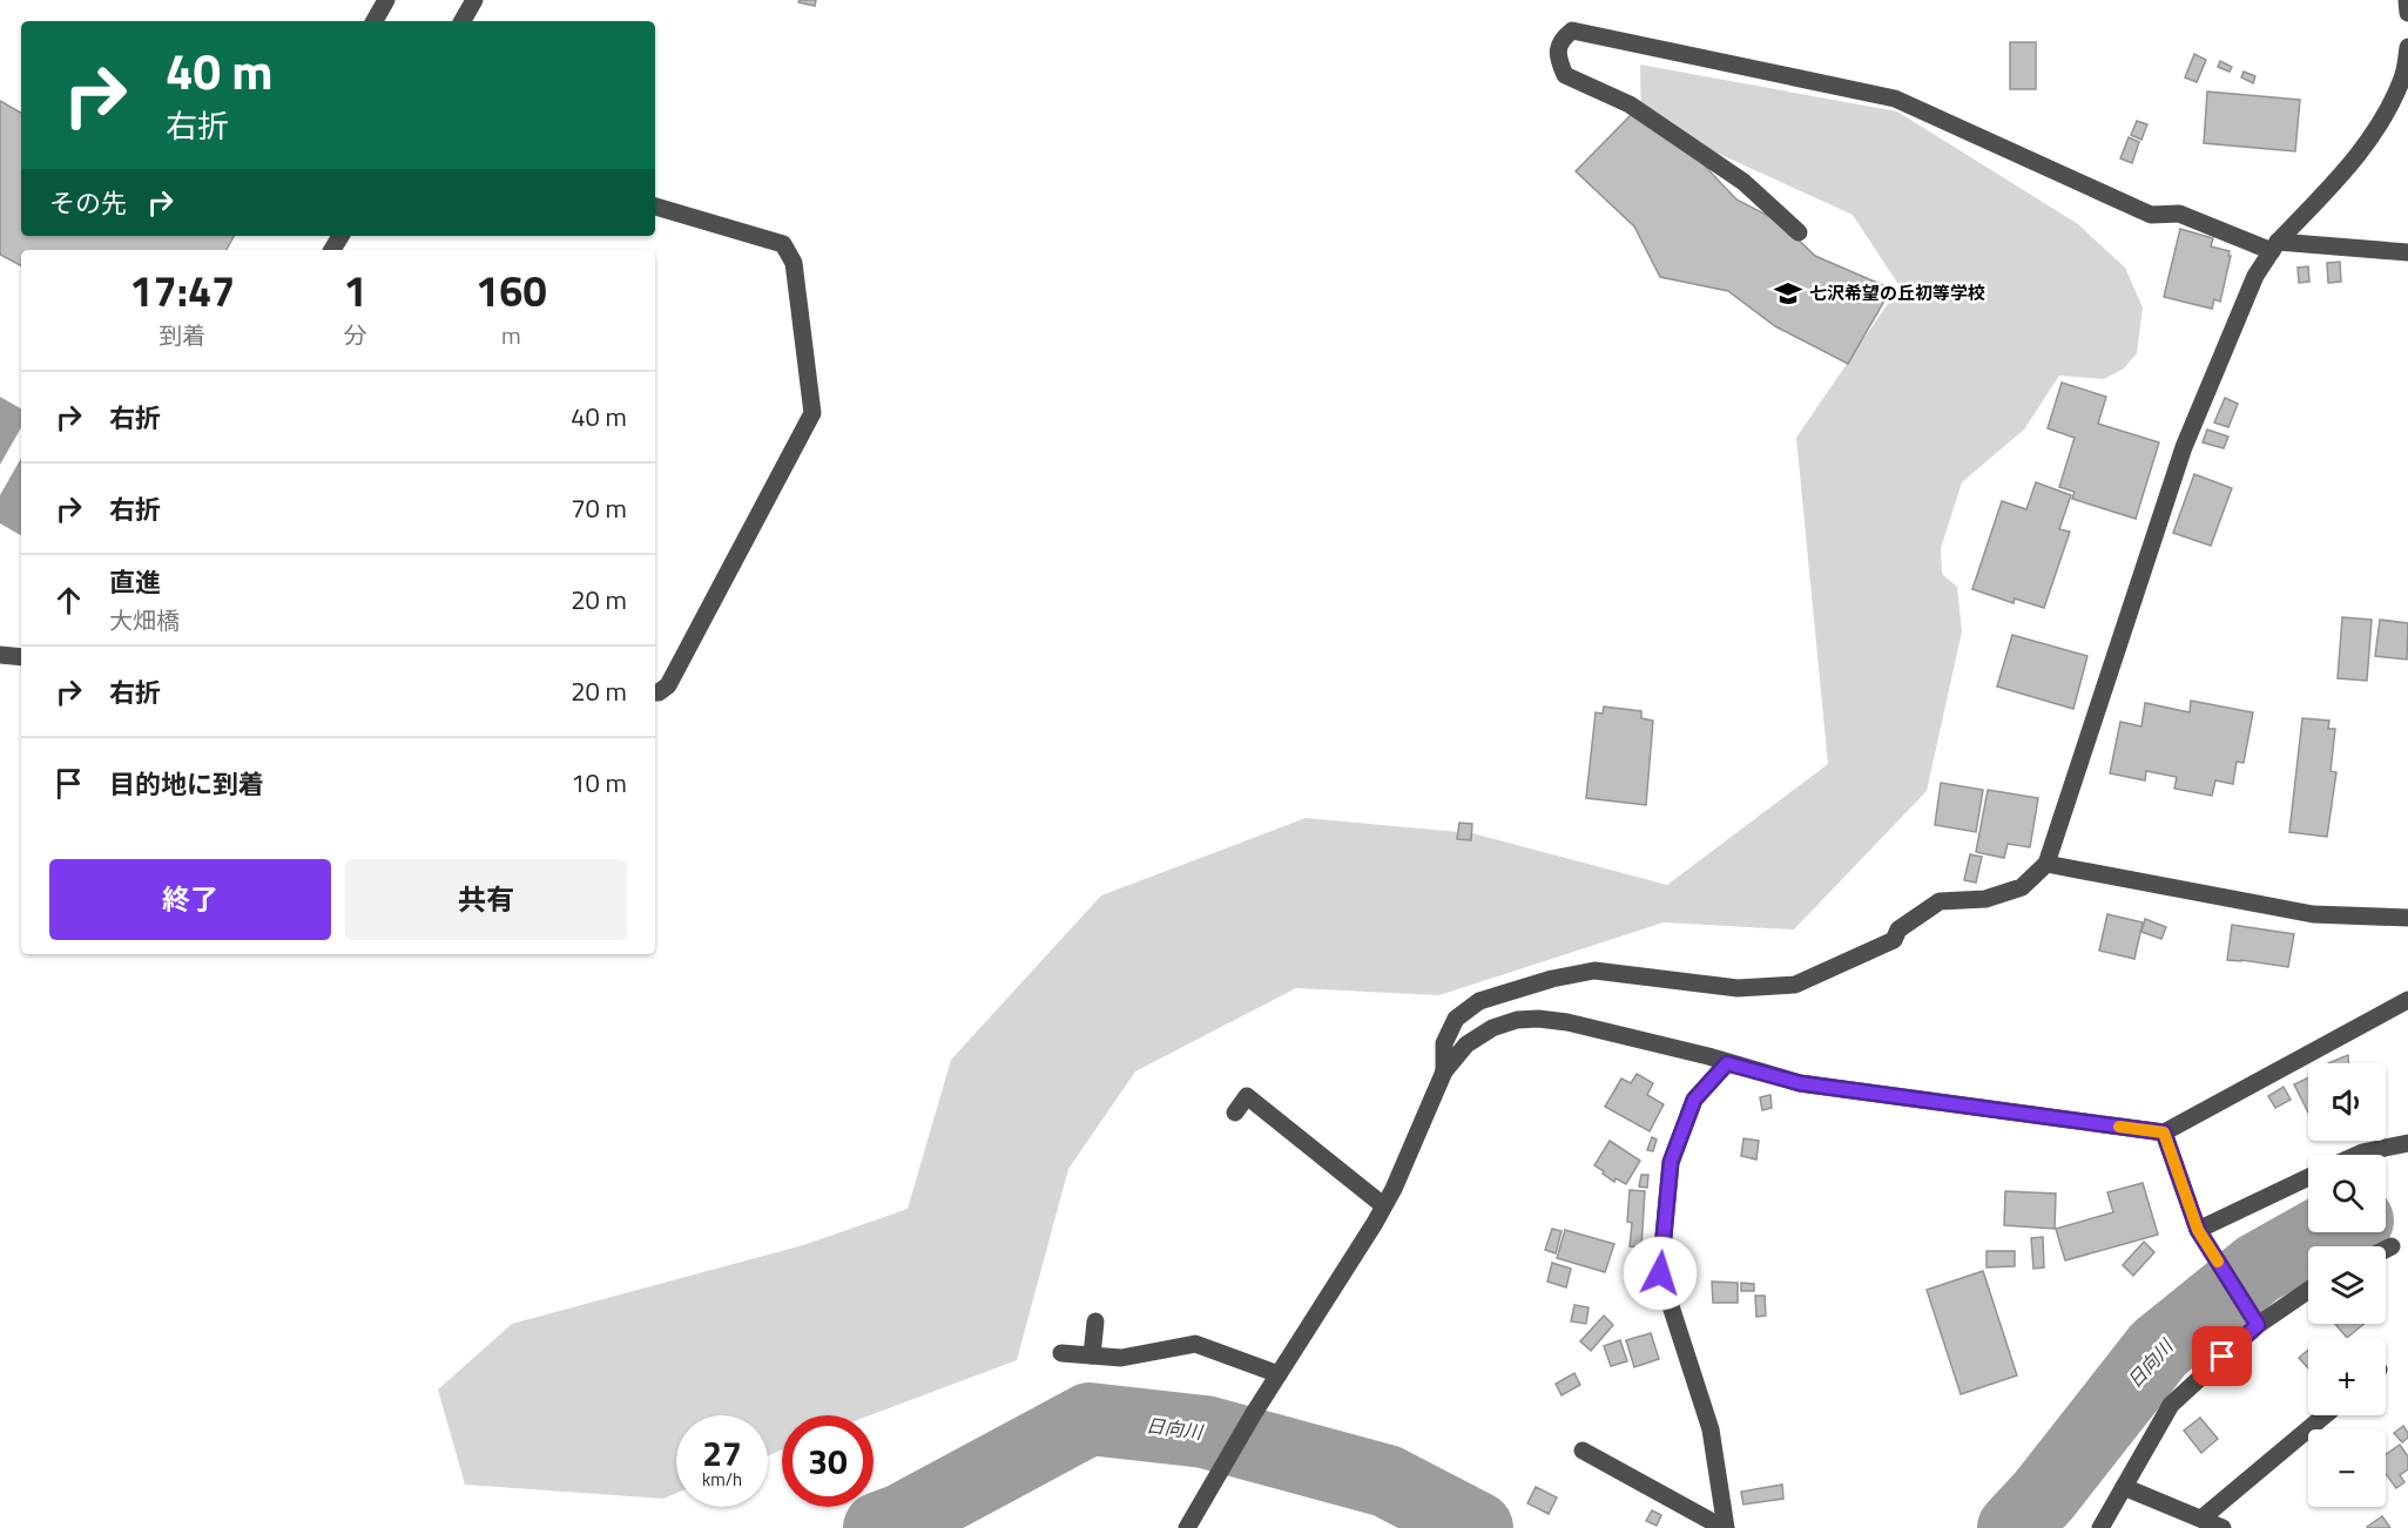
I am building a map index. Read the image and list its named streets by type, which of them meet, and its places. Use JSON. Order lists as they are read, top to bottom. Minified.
{"water":["日向川"],"places":{"school or university":["七沢希望の丘初等学校"]},"page":{"turn":["40 m","右折"],"then":"その先","eta":["17:47","到着","1","分","160","m"],"list":[{"name":"右折","value":"40 m"},{"name":"右折","value":"70 m"},{"name":"直進","note":"大畑橋","value":"20 m"},{"name":"右折","value":"20 m"},{"name":"目的地に到着","value":"10 m"}],"buttons":["終了","共有"],"map_buttons":["+","−"],"speed":"27 km/h","limit":"30"}}
